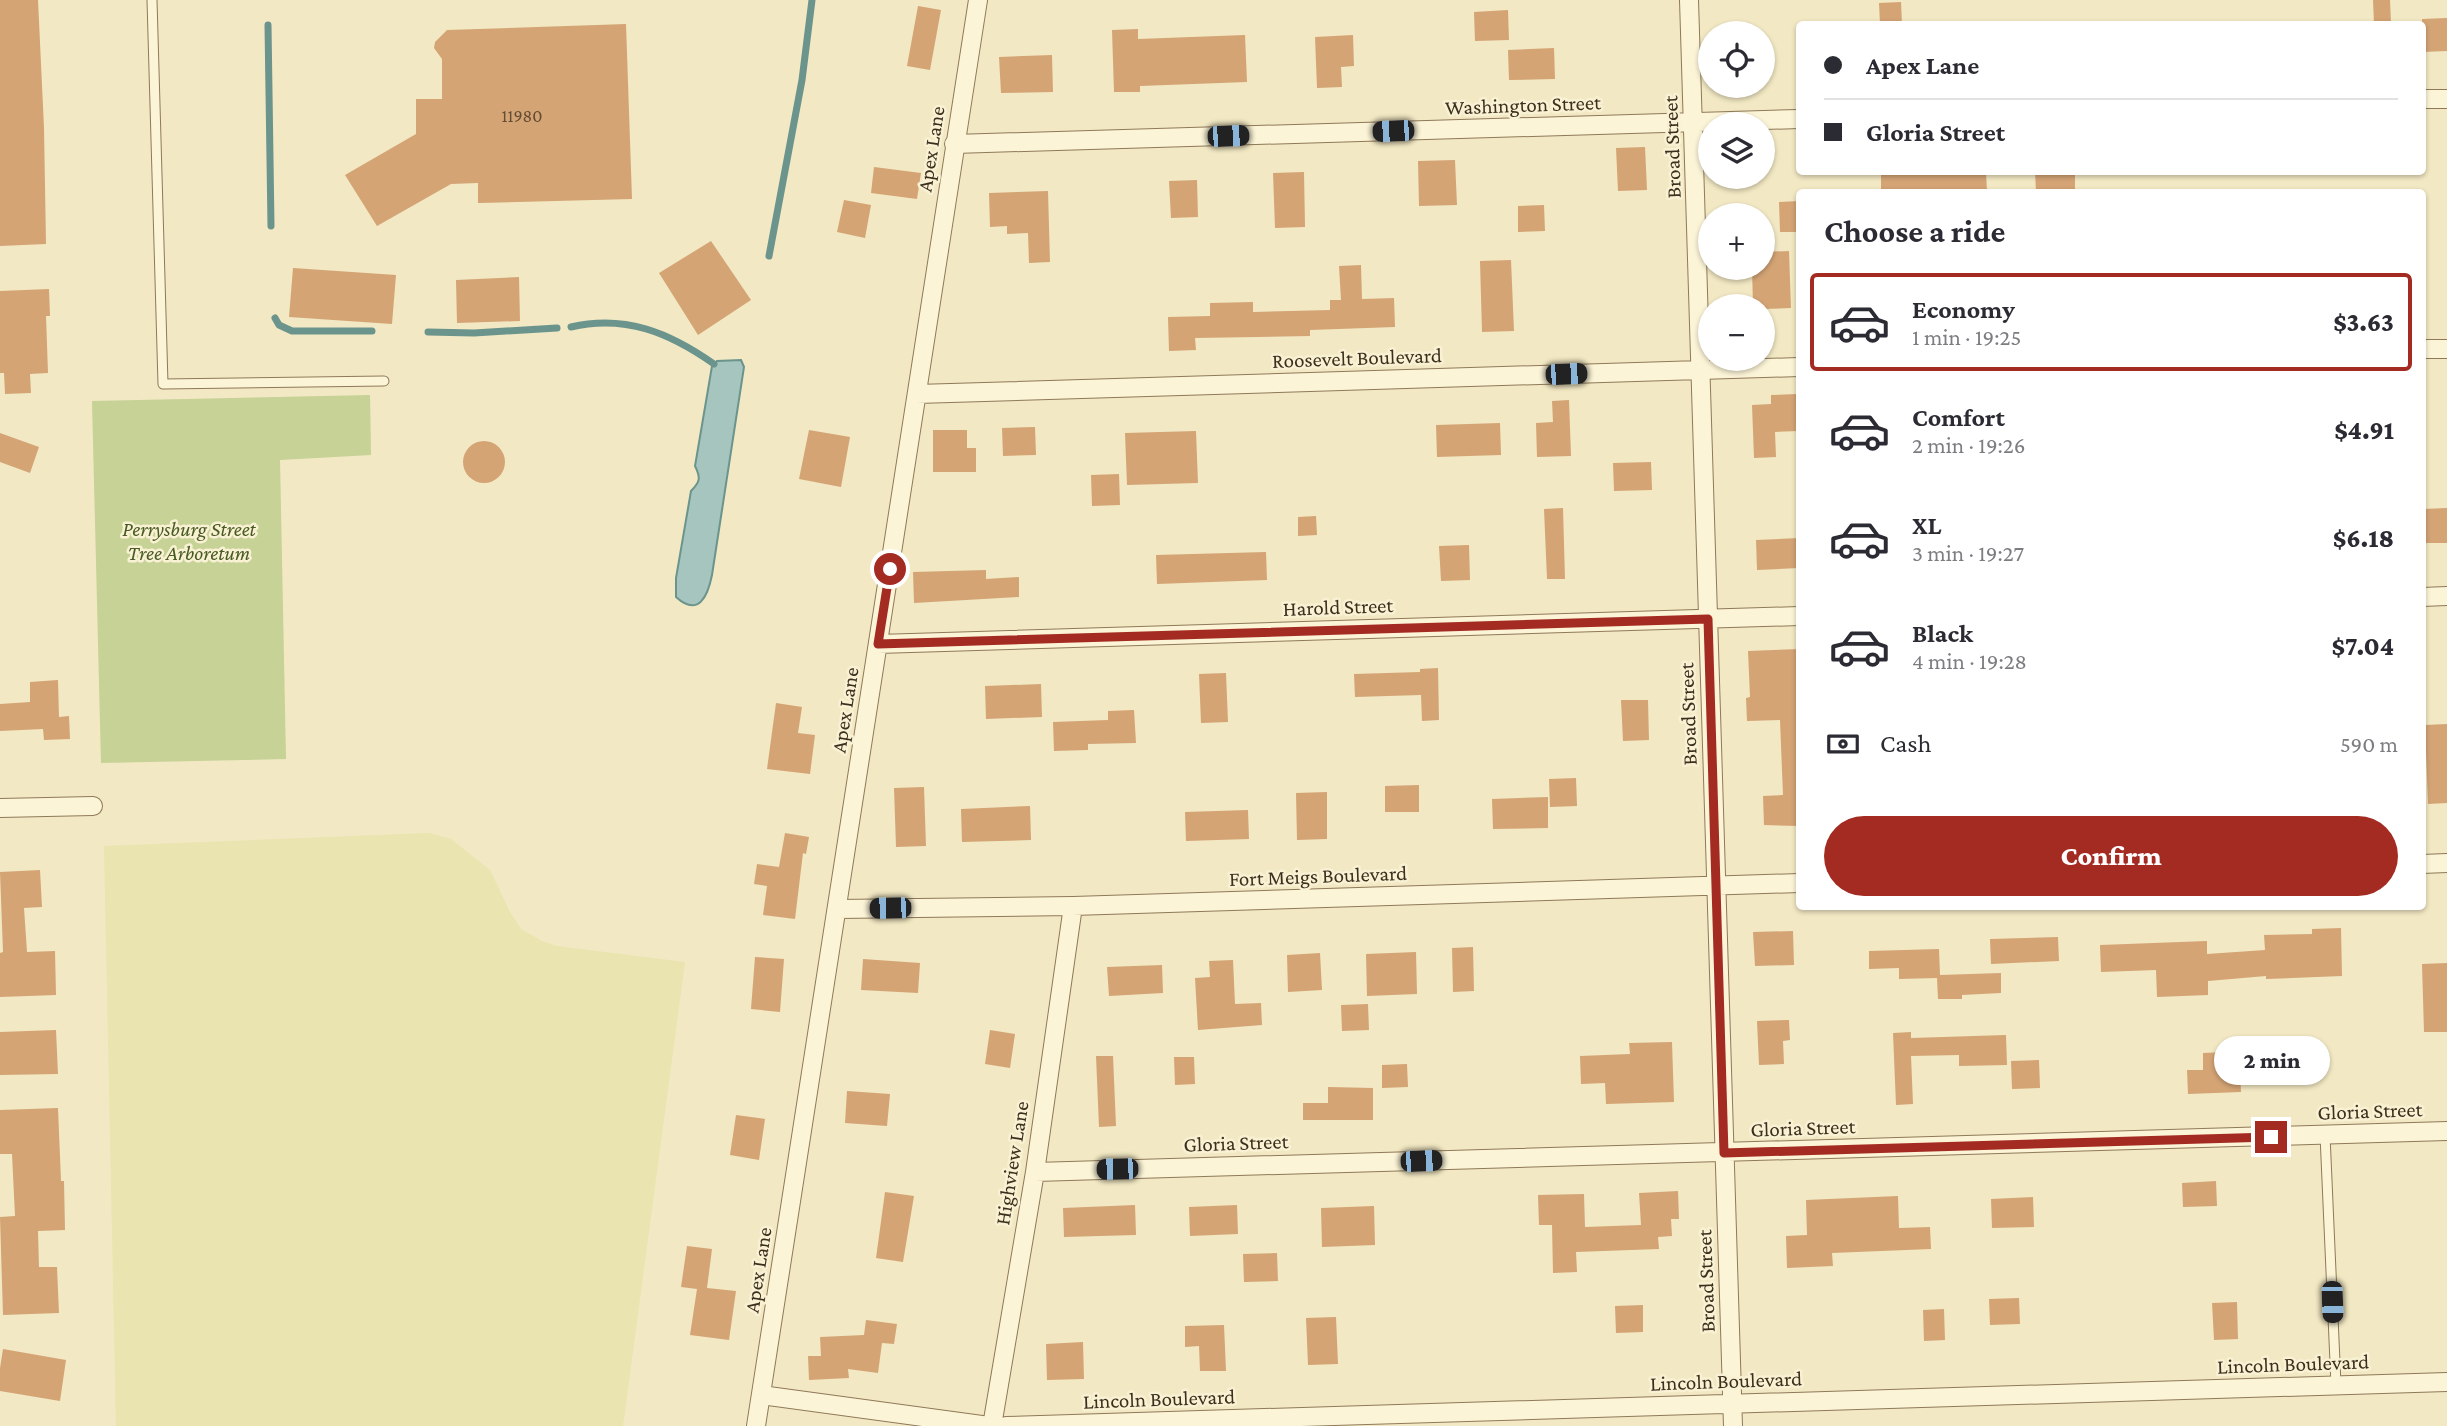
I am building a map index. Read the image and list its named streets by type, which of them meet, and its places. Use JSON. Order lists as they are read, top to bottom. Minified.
{"streets":{"street":["Washington Street","Broad Street","Apex Lane","Roosevelt Boulevard","Harold Street","Fort Meigs Boulevard","Gloria Street","Highview Lane","Lincoln Boulevard"]},"crossings":[["Washington Street","Broad Street"],["Washington Street","Apex Lane"],["Broad Street","Harold Street"],["Broad Street","Fort Meigs Boulevard"],["Broad Street","Gloria Street"],["Broad Street","Lincoln Boulevard"],["Apex Lane","Roosevelt Boulevard"],["Apex Lane","Harold Street"],["Apex Lane","Fort Meigs Boulevard"],["Fort Meigs Boulevard","Highview Lane"],["Gloria Street","Highview Lane"]],"parks":["Perrysburg Street Tree Arboretum"],"house_numbers":["11980"],"page":{"map_buttons":["+","−"],"banner":["Apex Lane","Gloria Street"],"heading":"Choose a ride","list":[{"name":"Economy","note":"1 min · 19:25","value":"$3.63"},{"name":"Comfort","note":"2 min · 19:26","value":"$4.91"},{"name":"XL","note":"3 min · 19:27","value":"$6.18"},{"name":"Black","note":"4 min · 19:28","value":"$7.04"}],"pay":["Cash","590 m"],"buttons":"Confirm","bubble":"2 min"}}
